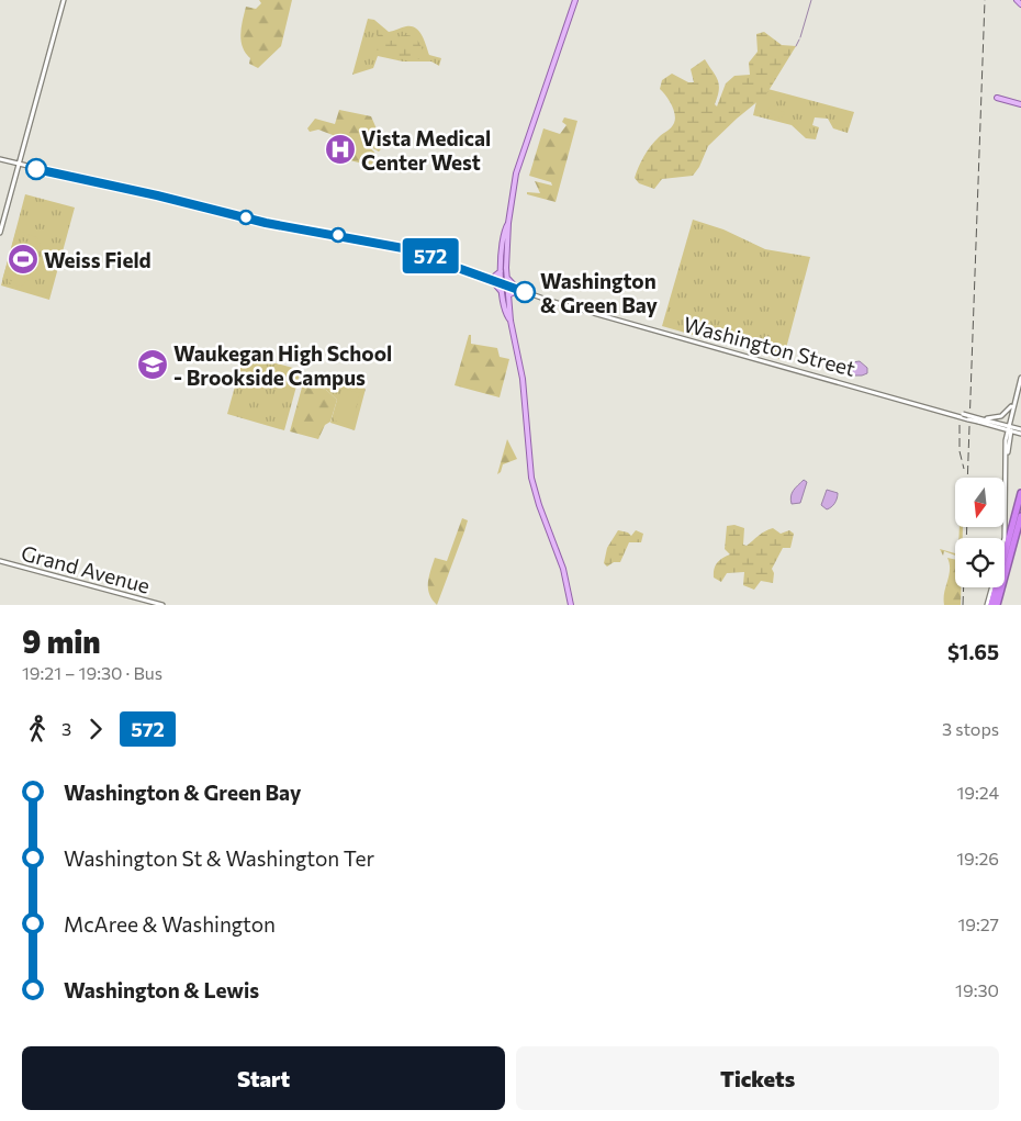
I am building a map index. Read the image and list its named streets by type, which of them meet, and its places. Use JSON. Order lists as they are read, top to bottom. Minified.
{"streets":{"main road":["Washington Street","Grand Avenue"]},"places":{"hospital":["Vista Medical Center West"],"sports":["Weiss Field"],"other":["Washington & Green Bay"],"school or university":["Waukegan High School - Brookside Campus"]},"lines":["bus line 572"],"north":"bottom","page":{"on_map":"572","heading":["9 min","19:21 – 19:30 · Bus","$1.65"],"legs":["3","572","3 stops"],"list":[{"name":"Washington & Green Bay","value":"19:24"},{"name":"Washington St & Washington Ter","value":"19:26"},{"name":"McAree & Washington","value":"19:27"},{"name":"Washington & Lewis","value":"19:30"}],"buttons":["Start","Tickets"]}}
